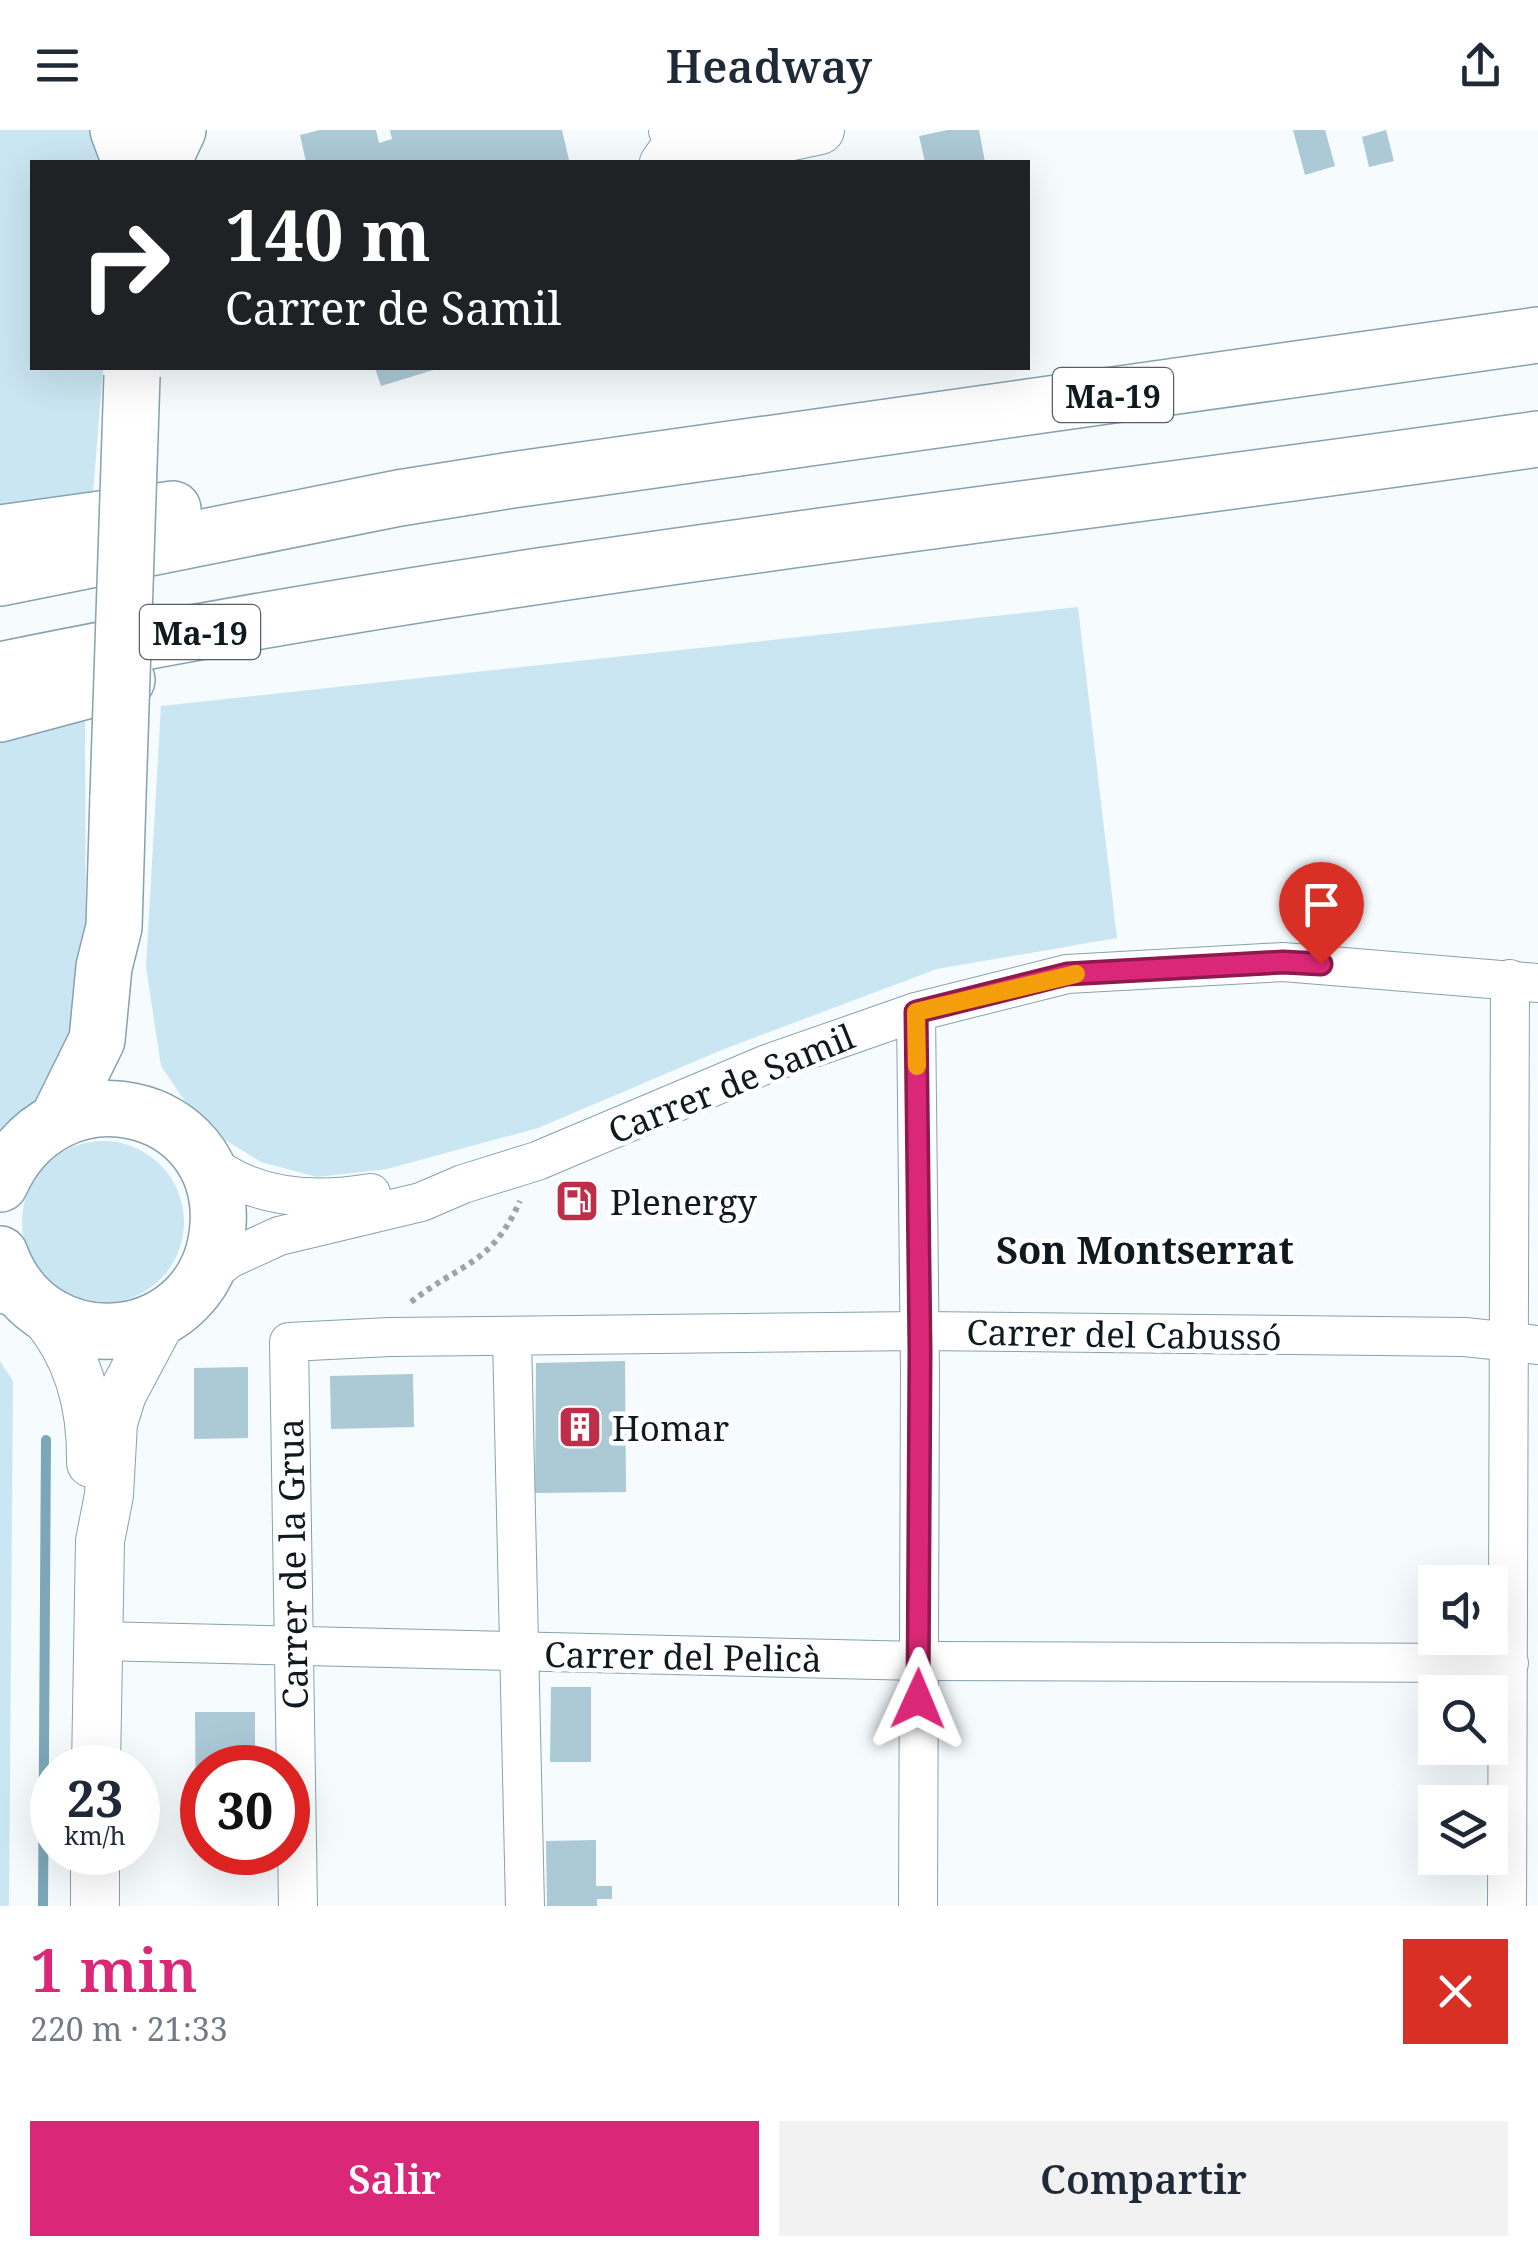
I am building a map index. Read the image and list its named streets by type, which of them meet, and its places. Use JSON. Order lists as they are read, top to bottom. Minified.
{"streets":{"main road":["Ma-19"],"street":["Carrer de Samil","Carrer del Cabussó","Carrer de la Grua","Carrer del Pelicà"]},"crossings":[["Carrer del Cabussó","Carrer de la Grua"],["Carrer de la Grua","Carrer del Pelicà"]],"districts":["Son Montserrat"],"places":{"fuel station":["Plenergy"],"building":["Homar"]},"page":{"header":"Headway","turn":["140 m","Carrer de Samil"],"speed":"23 km/h","limit":"30","heading":["1 min","220 m · 21:33"],"buttons":["Salir","Compartir"]}}
